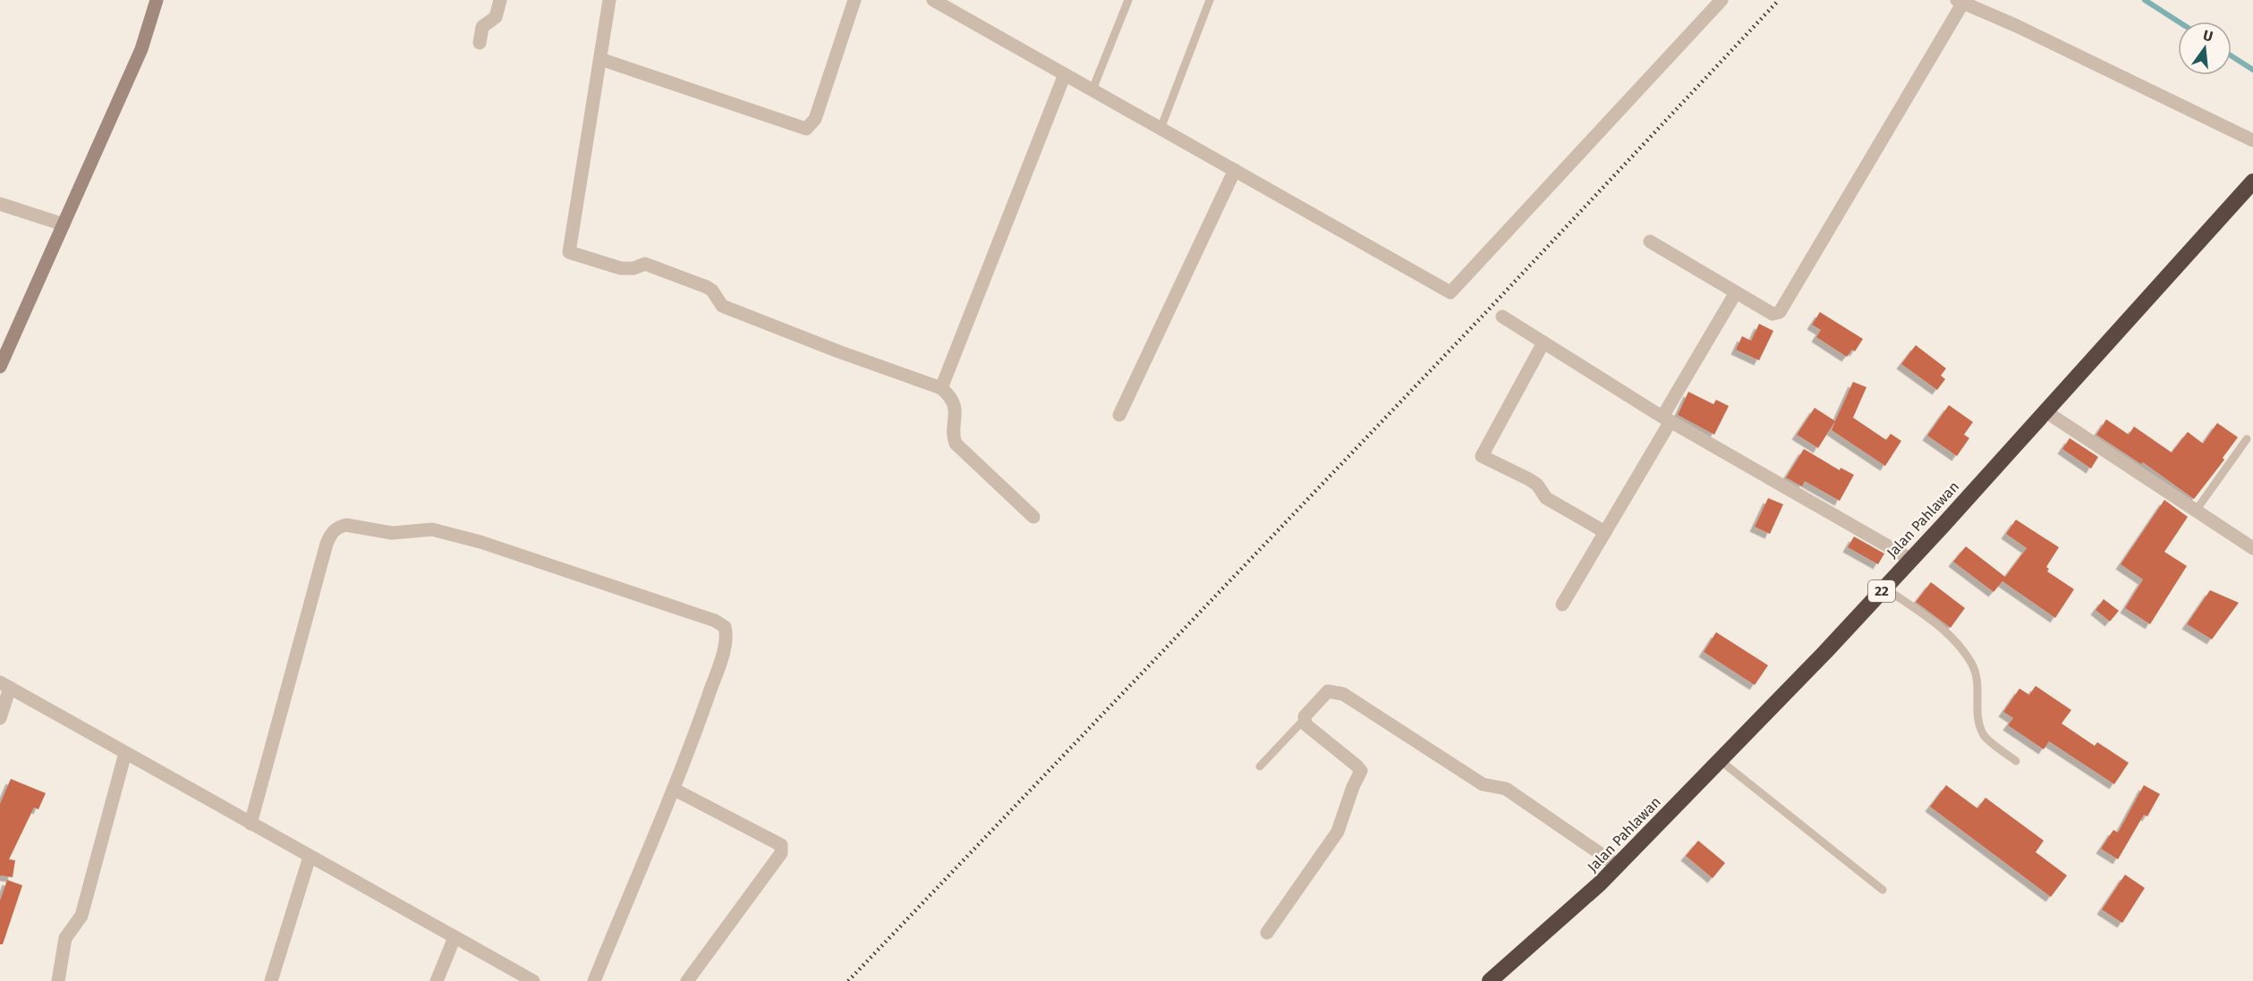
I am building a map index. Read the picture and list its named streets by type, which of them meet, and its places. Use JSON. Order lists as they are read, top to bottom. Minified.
{"streets":{"highway":["Jalan Pahlawan","22"]},"north":"top"}
